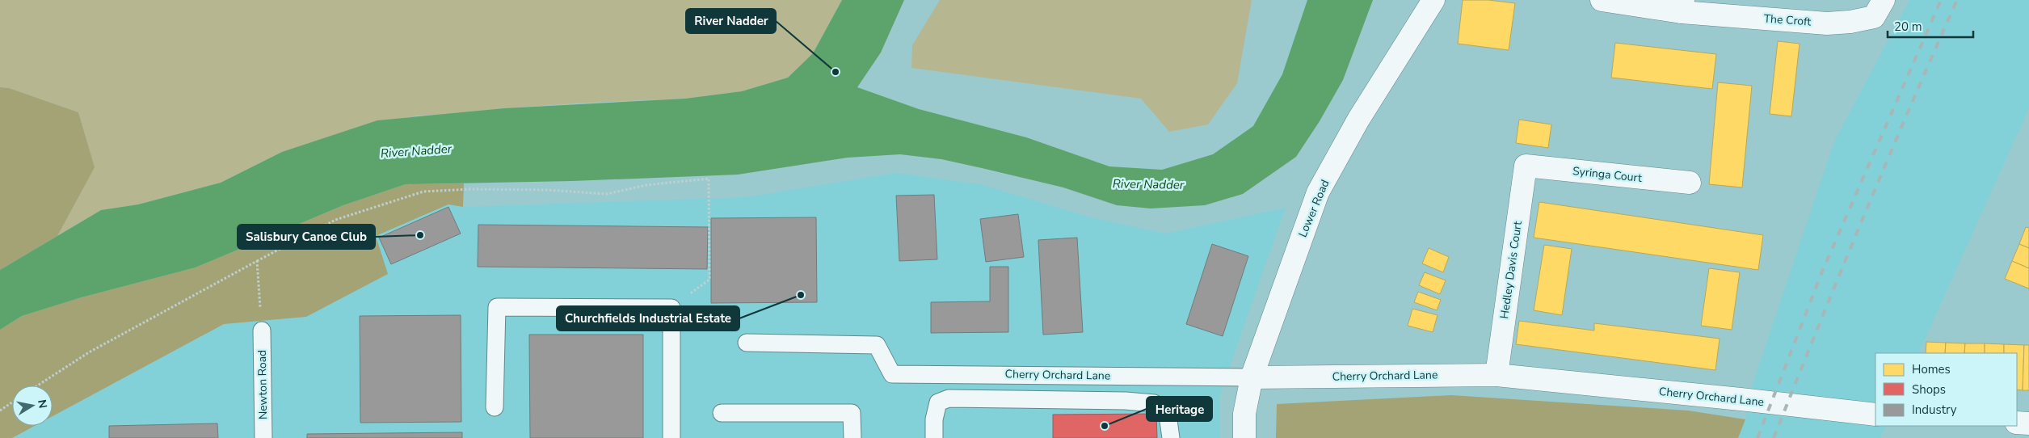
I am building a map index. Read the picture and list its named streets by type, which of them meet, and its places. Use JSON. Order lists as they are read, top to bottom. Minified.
{"streets":{"street":["The Croft","Syringa Court","Lower Road","Hedley Davis Court","Cherry Orchard Lane"],"lane":["Newton Road"]},"crossings":[["Syringa Court","Hedley Davis Court"],["Lower Road","Cherry Orchard Lane"],["Hedley Davis Court","Cherry Orchard Lane"]],"water":["River Nadder"],"places":["River Nadder","Salisbury Canoe Club","Churchfields Industrial Estate","Heritage"],"legend":["Homes","Shops","Industry"],"scale_bar":"20 m","north":"right"}
